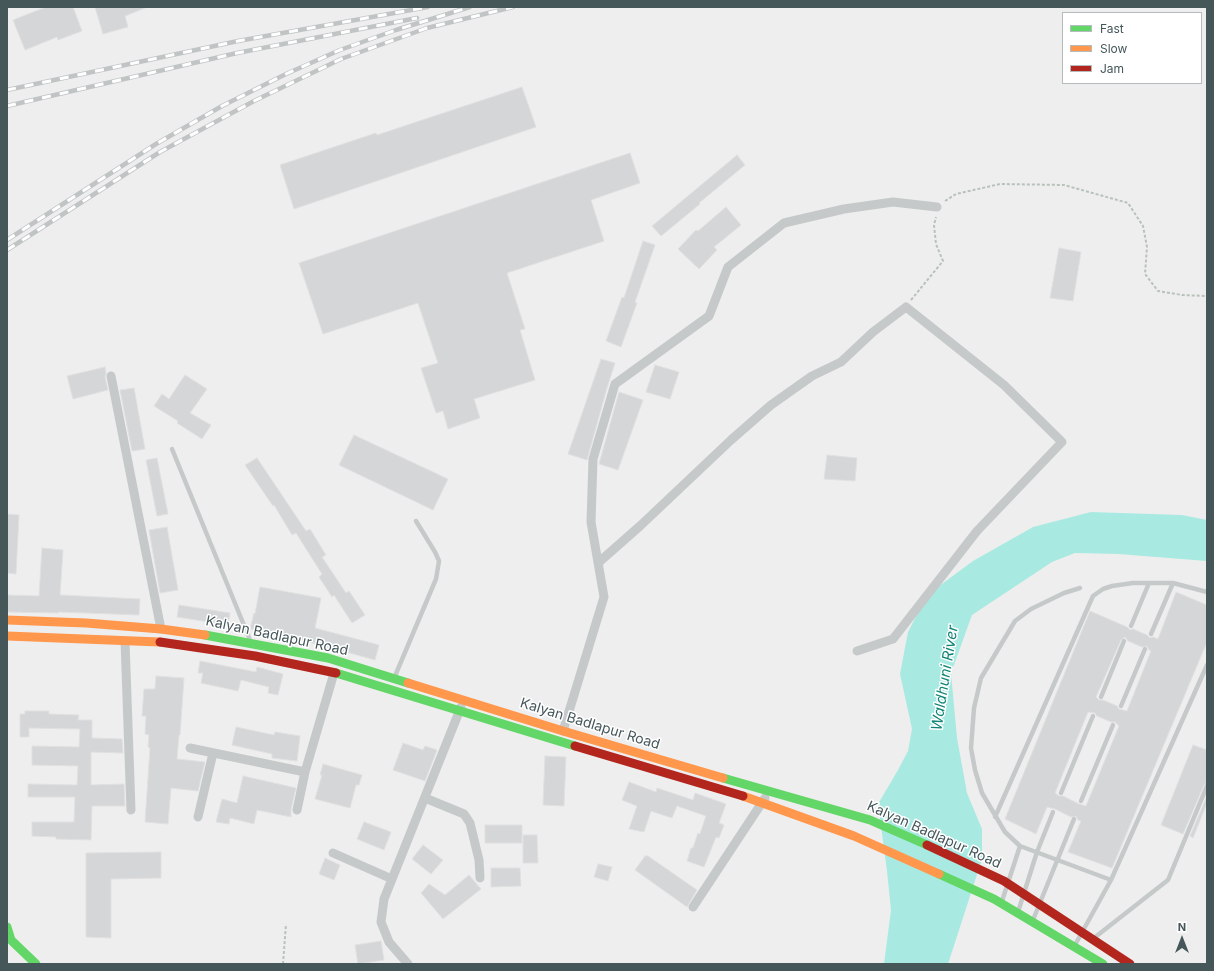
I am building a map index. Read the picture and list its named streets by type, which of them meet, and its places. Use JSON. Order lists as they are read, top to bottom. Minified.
{"streets":{"main road":["Kalyan Badlapur Road"]},"water":["Waldhuni River"],"legend":["Fast","Slow","Jam"],"north":"top"}
